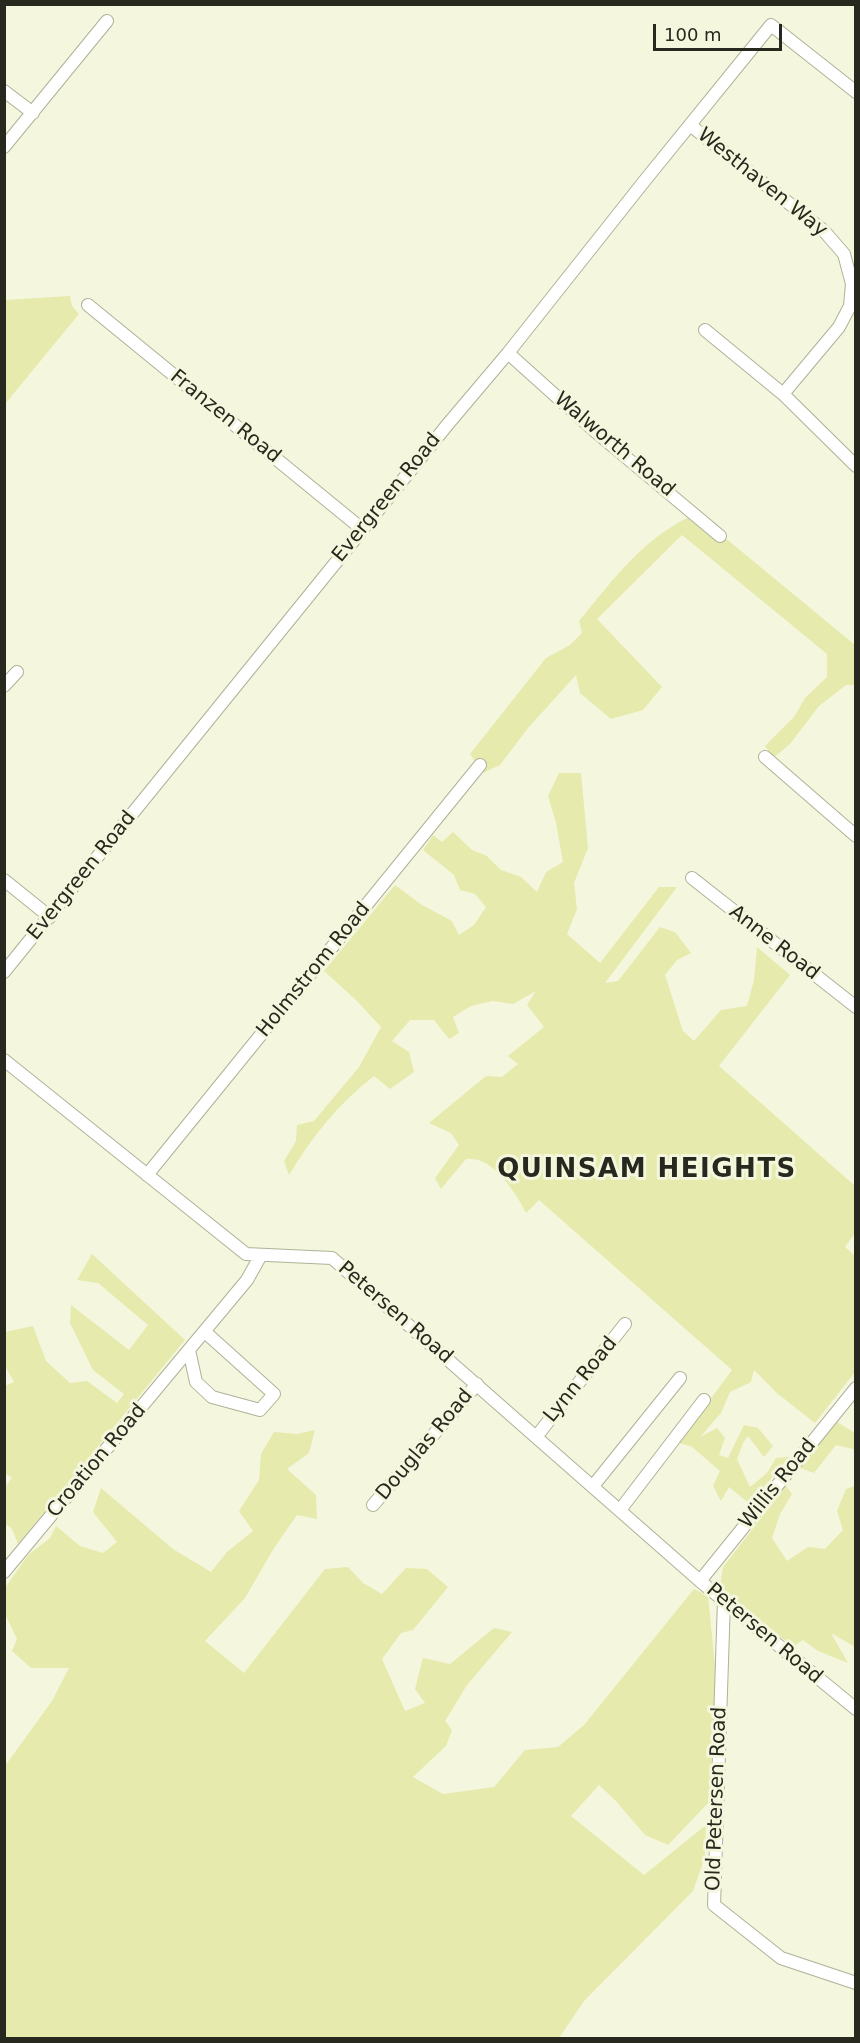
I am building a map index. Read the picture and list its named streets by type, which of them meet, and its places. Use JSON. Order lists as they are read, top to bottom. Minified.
{"streets":{"street":["Westhaven Way","Franzen Road","Walworth Road","Evergreen Road","Anne Road","Holmstrom Road","Petersen Road","Lynn Road","Douglas Road","Croation Road","Willis Road","Old Petersen Road"]},"crossings":[["Westhaven Way","Evergreen Road"],["Franzen Road","Evergreen Road"],["Walworth Road","Evergreen Road"],["Holmstrom Road","Petersen Road"],["Petersen Road","Lynn Road"],["Petersen Road","Douglas Road"],["Petersen Road","Croation Road"],["Petersen Road","Willis Road"],["Petersen Road","Old Petersen Road"]],"districts":["QUINSAM HEIGHTS"],"scale_bar":"100 m"}
